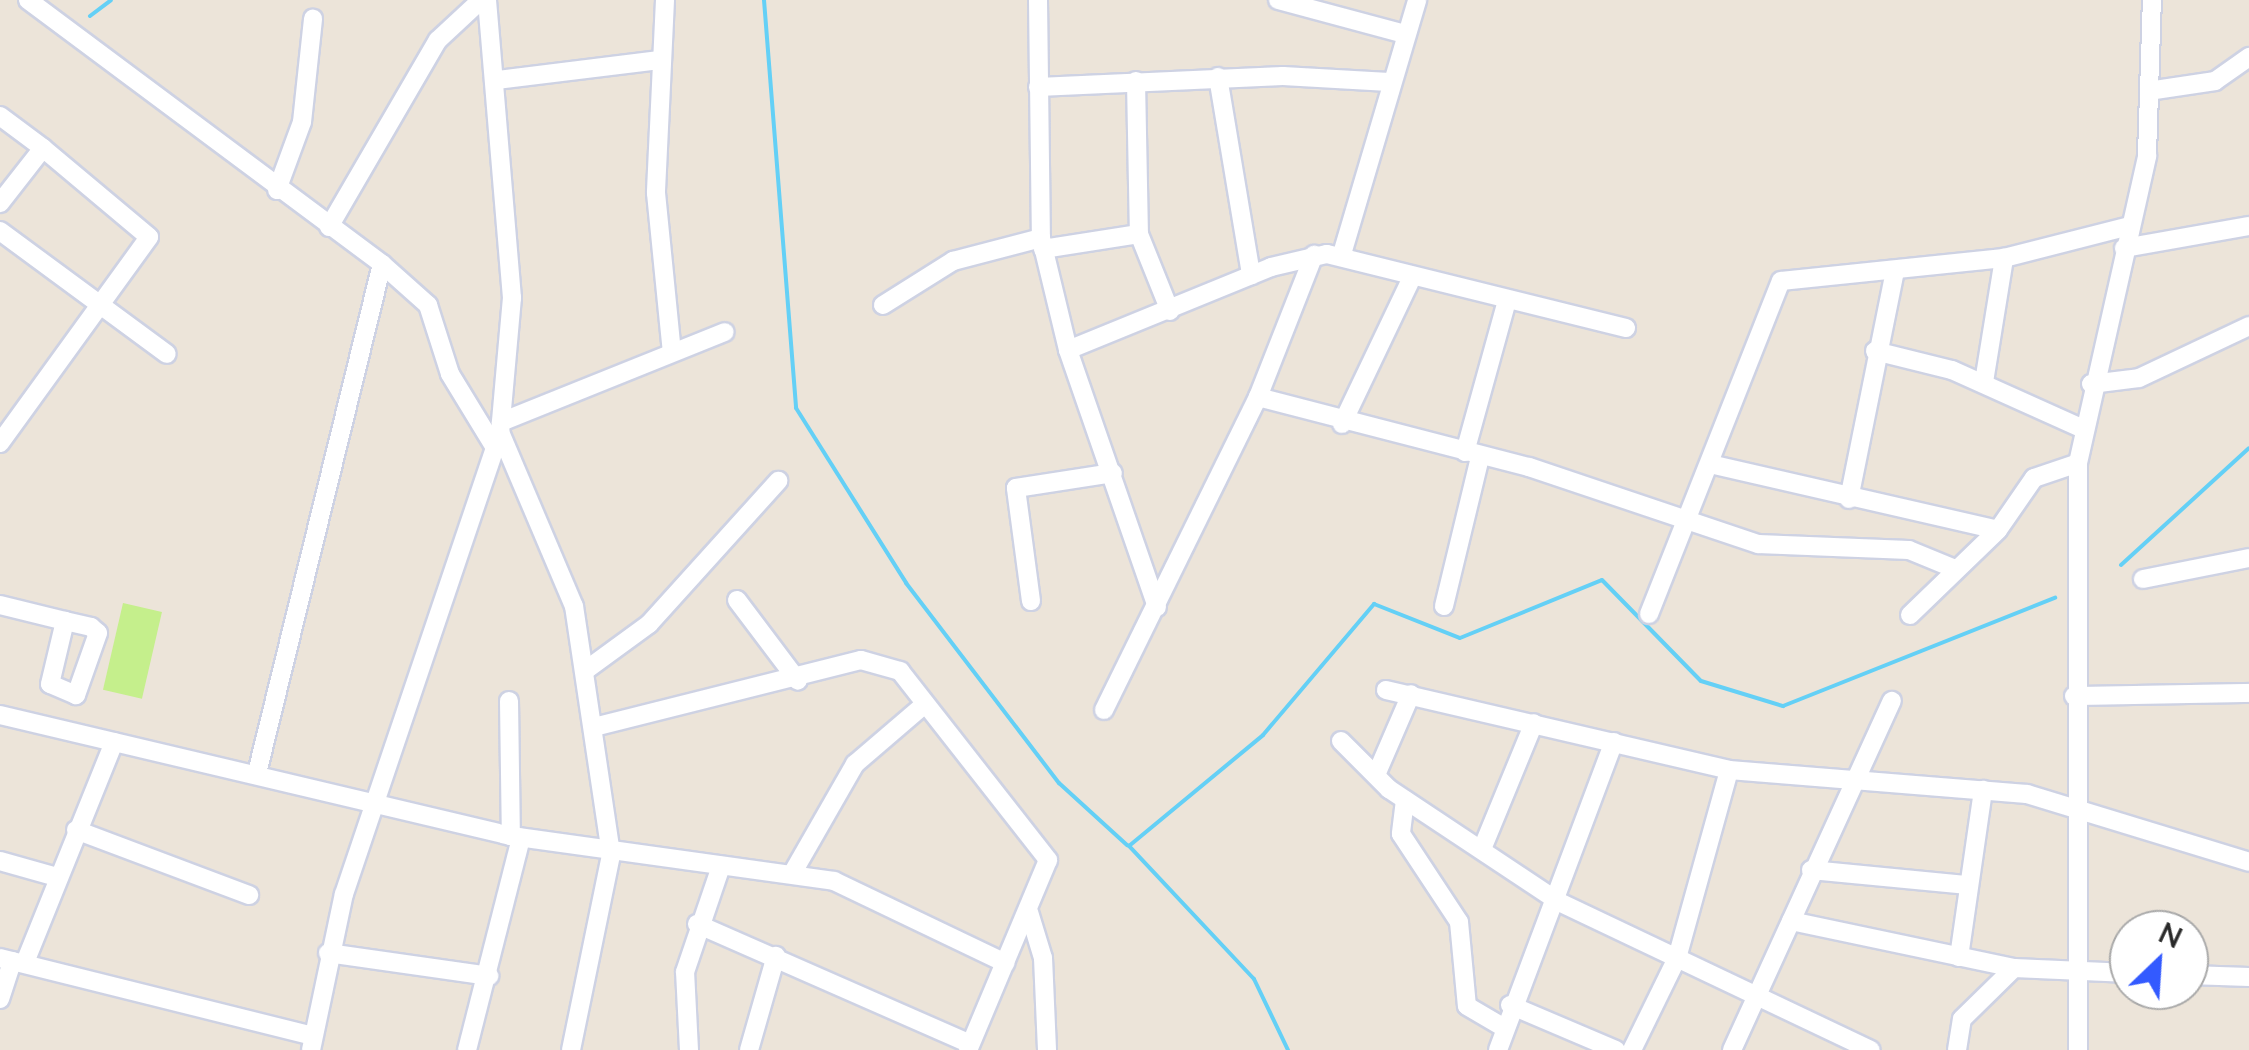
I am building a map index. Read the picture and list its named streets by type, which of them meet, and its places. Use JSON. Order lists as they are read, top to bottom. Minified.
{"north":"top right"}
